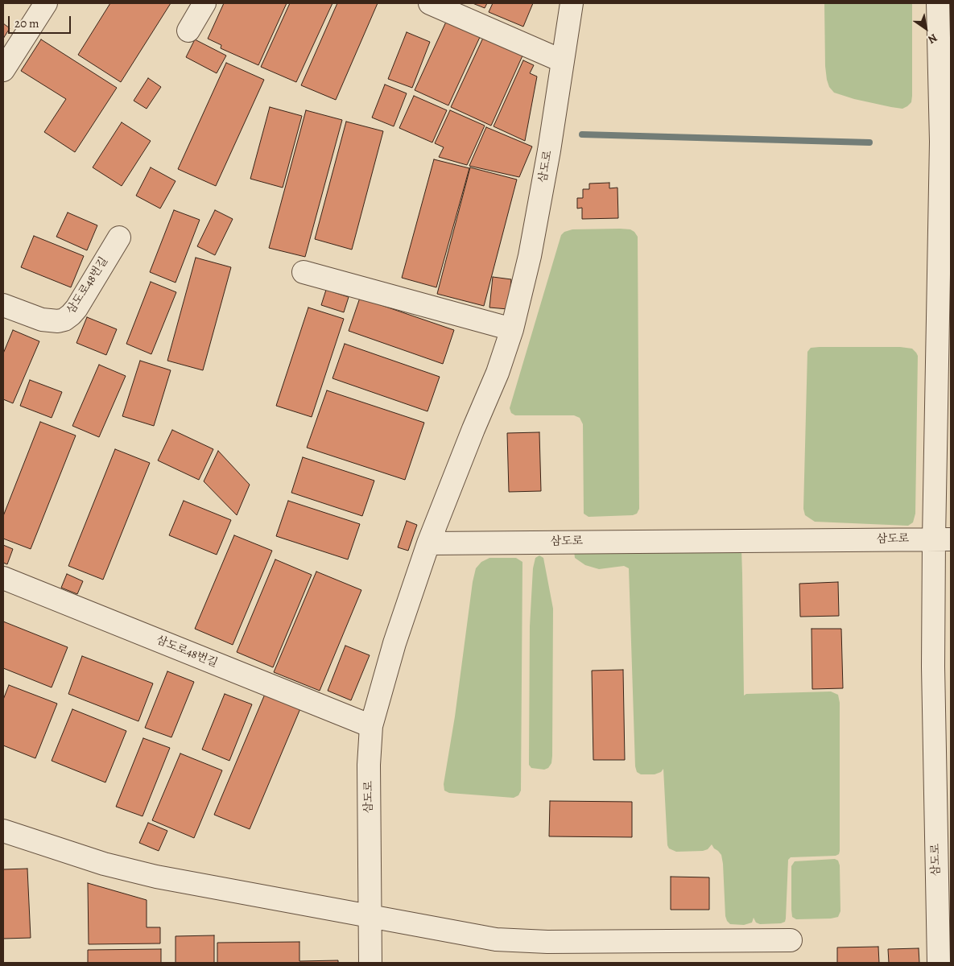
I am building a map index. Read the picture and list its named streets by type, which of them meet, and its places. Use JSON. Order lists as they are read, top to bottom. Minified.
{"streets":{"street":["삼도로","삼도로48번길"]},"crossings":[["삼도로","삼도로48번길"]],"scale_bar":"20 m","north":"bottom right"}
